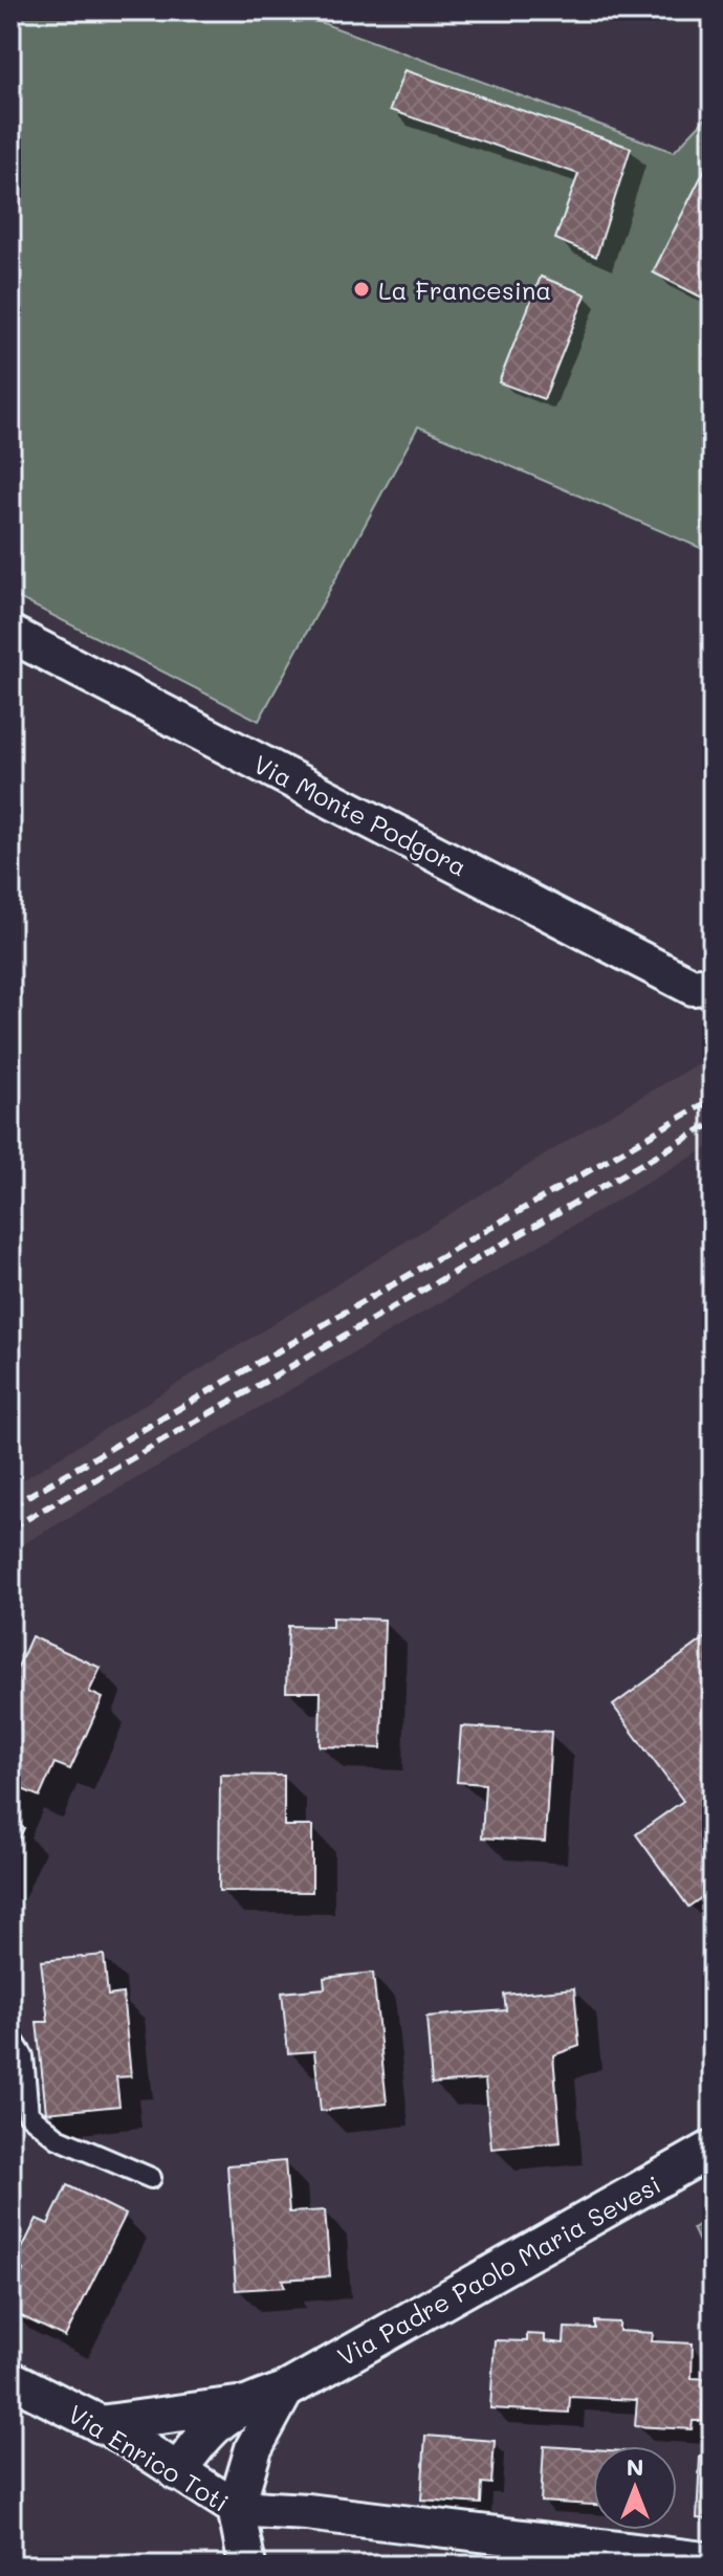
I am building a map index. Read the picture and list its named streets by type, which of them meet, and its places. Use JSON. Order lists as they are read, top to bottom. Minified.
{"streets":{"street":["Via Monte Podgora","Via Padre Paolo Maria Sevesi","Via Enrico Toti"]},"crossings":[["Via Padre Paolo Maria Sevesi","Via Enrico Toti"]],"places":["La Francesina"],"north":"top"}
